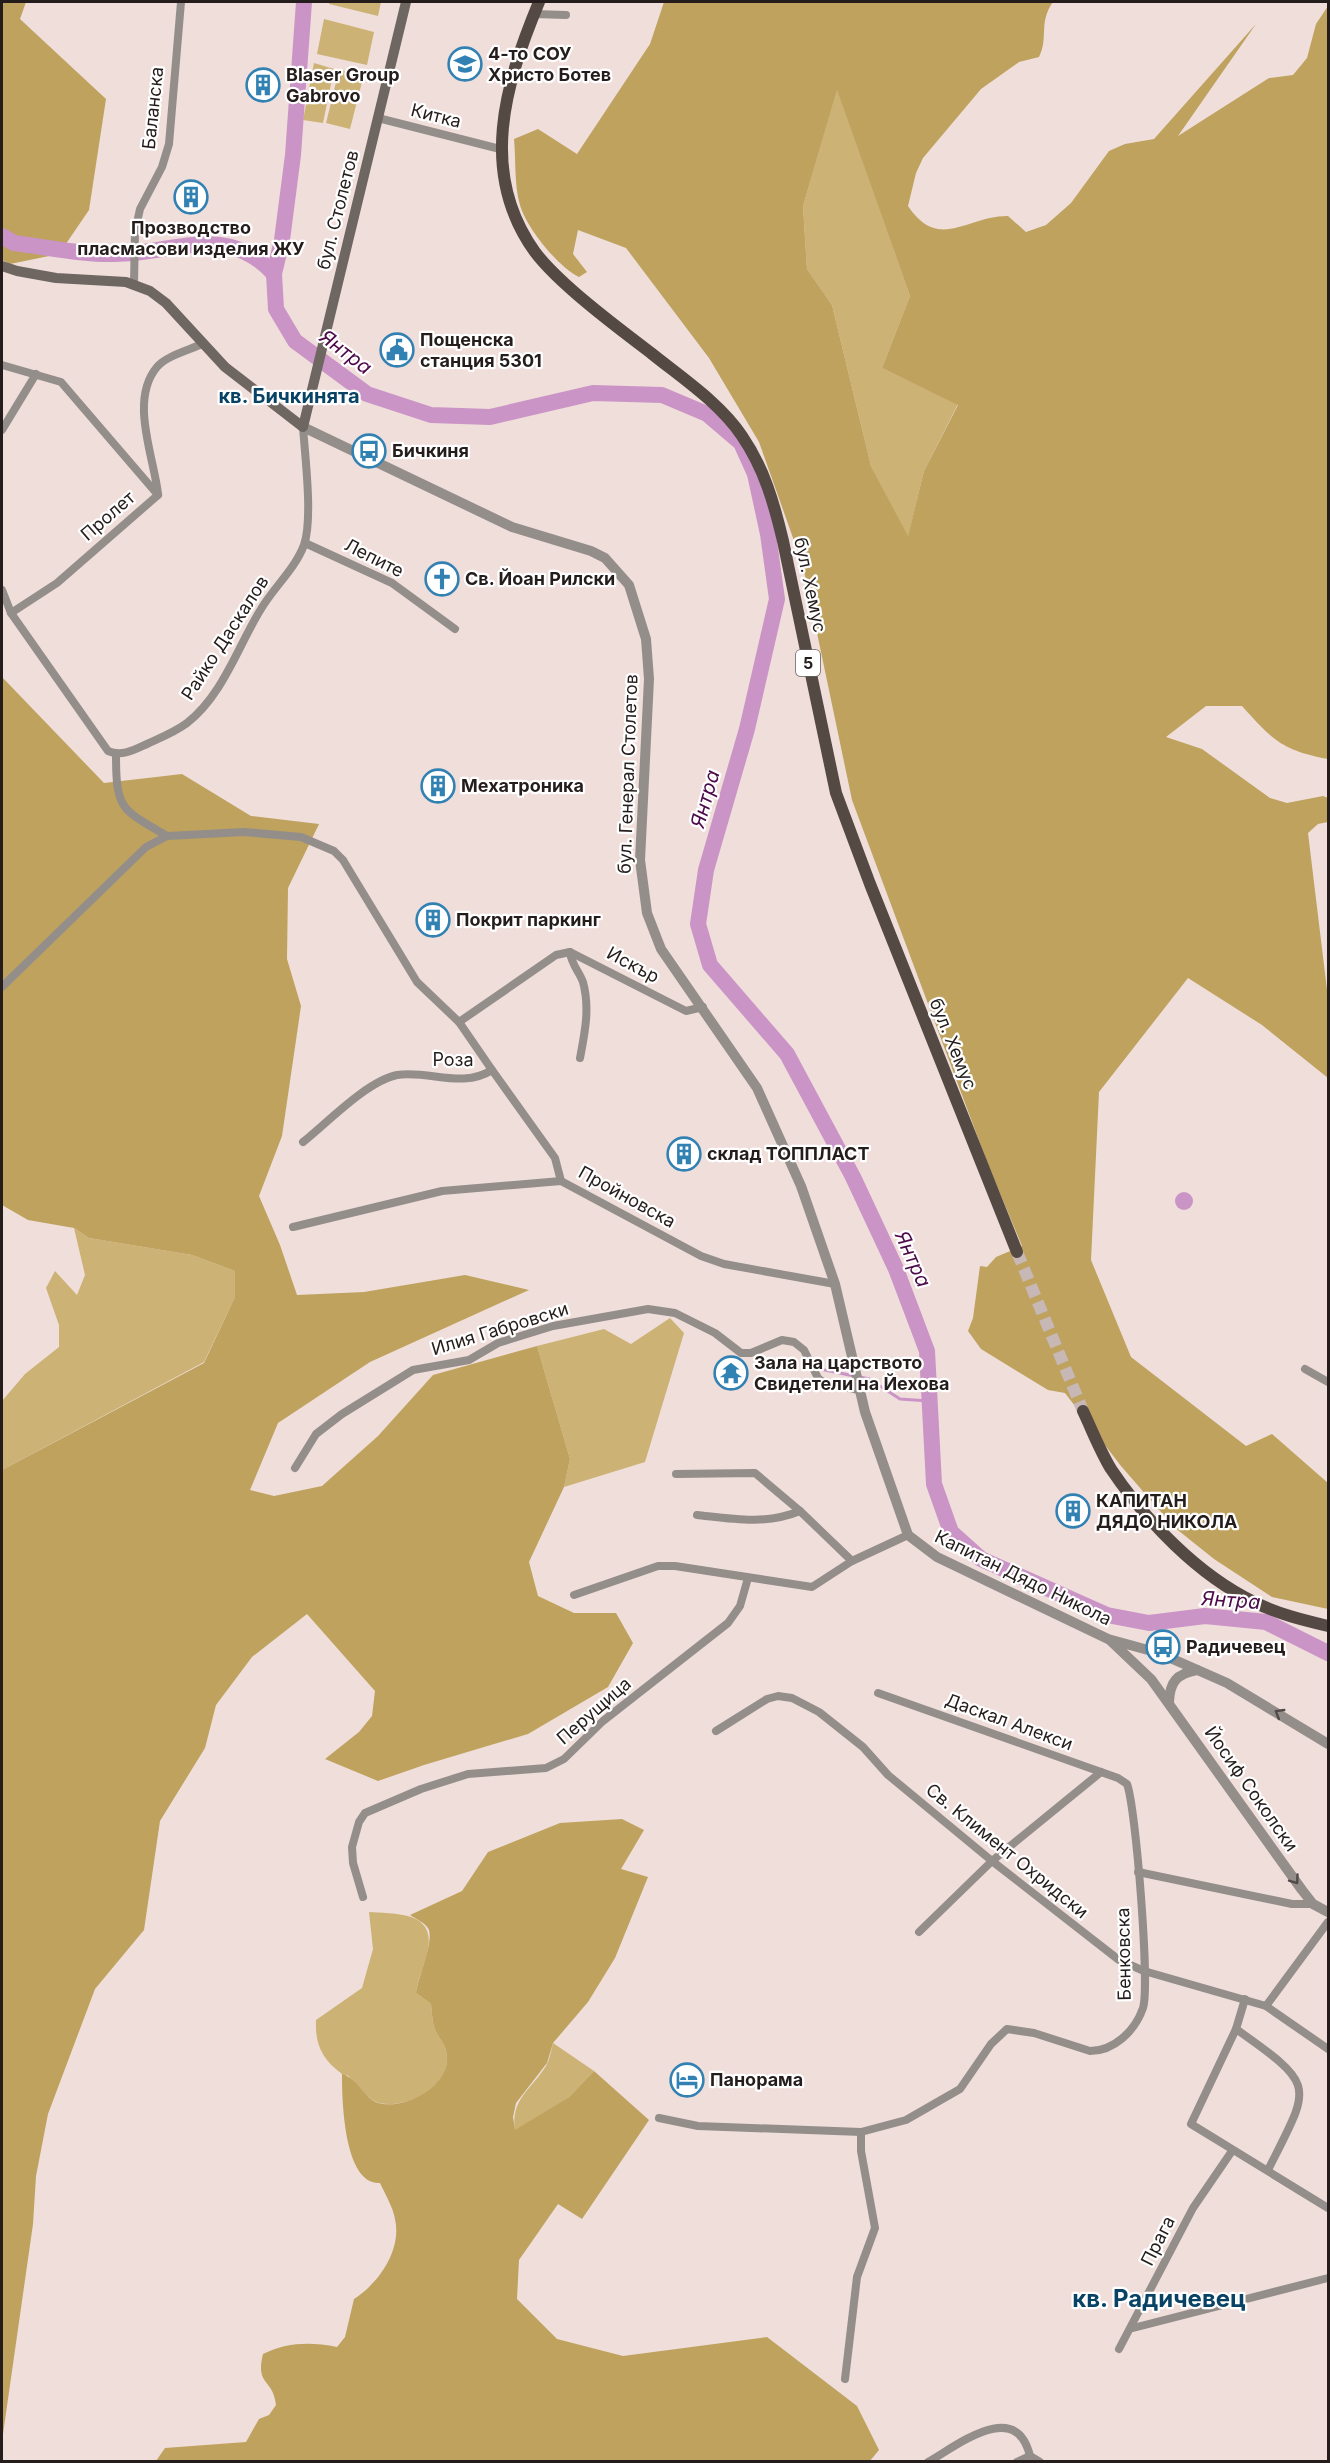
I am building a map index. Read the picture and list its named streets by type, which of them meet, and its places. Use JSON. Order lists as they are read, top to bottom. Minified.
{"streets":{"main road":["бул. Столетов","бул. Хемус","5"],"street":["Баланска","Китка","Пролет","Лепите","Райко Даскалов","бул. Генерал Столетов","Искър","Роза","Пройновска","Илия Габровски","Капитан Дядо Никола","Перущица","Даскал Алекси","Йосиф Соколски","Св. Климент Охридски","Бенковска","Прага"]},"crossings":[["Китка","бул. Столетов"],["Китка","бул. Хемус"],["бул. Столетов","Райко Даскалов"],["бул. Столетов","бул. Генерал Столетов"],["Лепите","Райко Даскалов"],["Райко Даскалов","бул. Генерал Столетов"],["бул. Генерал Столетов","Искър"],["бул. Генерал Столетов","Пройновска"],["бул. Генерал Столетов","Илия Габровски"],["бул. Генерал Столетов","Капитан Дядо Никола"],["Роза","Пройновска"],["Илия Габровски","Капитан Дядо Никола"],["Капитан Дядо Никола","Йосиф Соколски"],["Даскал Алекси","Бенковска"],["Св. Климент Охридски","Бенковска"]],"one_way":["Йосиф Соколски"],"districts":["кв. Бичкинята","кв. Радичевец"],"water":["Янтра"],"places":{"school or university":["4-то СОУ Христо Ботев"],"building":["Blaser Group Gabrovo","Прозводство пласмасови изделия ЖУ","Мехатроника","Покрит паркинг","склад ТОППЛАСТ","КАПИТАН ДЯДО НИКОЛА"],"public building":["Пощенска станция 5301"],"bus stop":["Бичкиня","Радичевец"],"church":["Св. Йоан Рилски"],"temple":["Зала на царството Свидетели на Йехова"],"hotel":["Панорама"]}}
